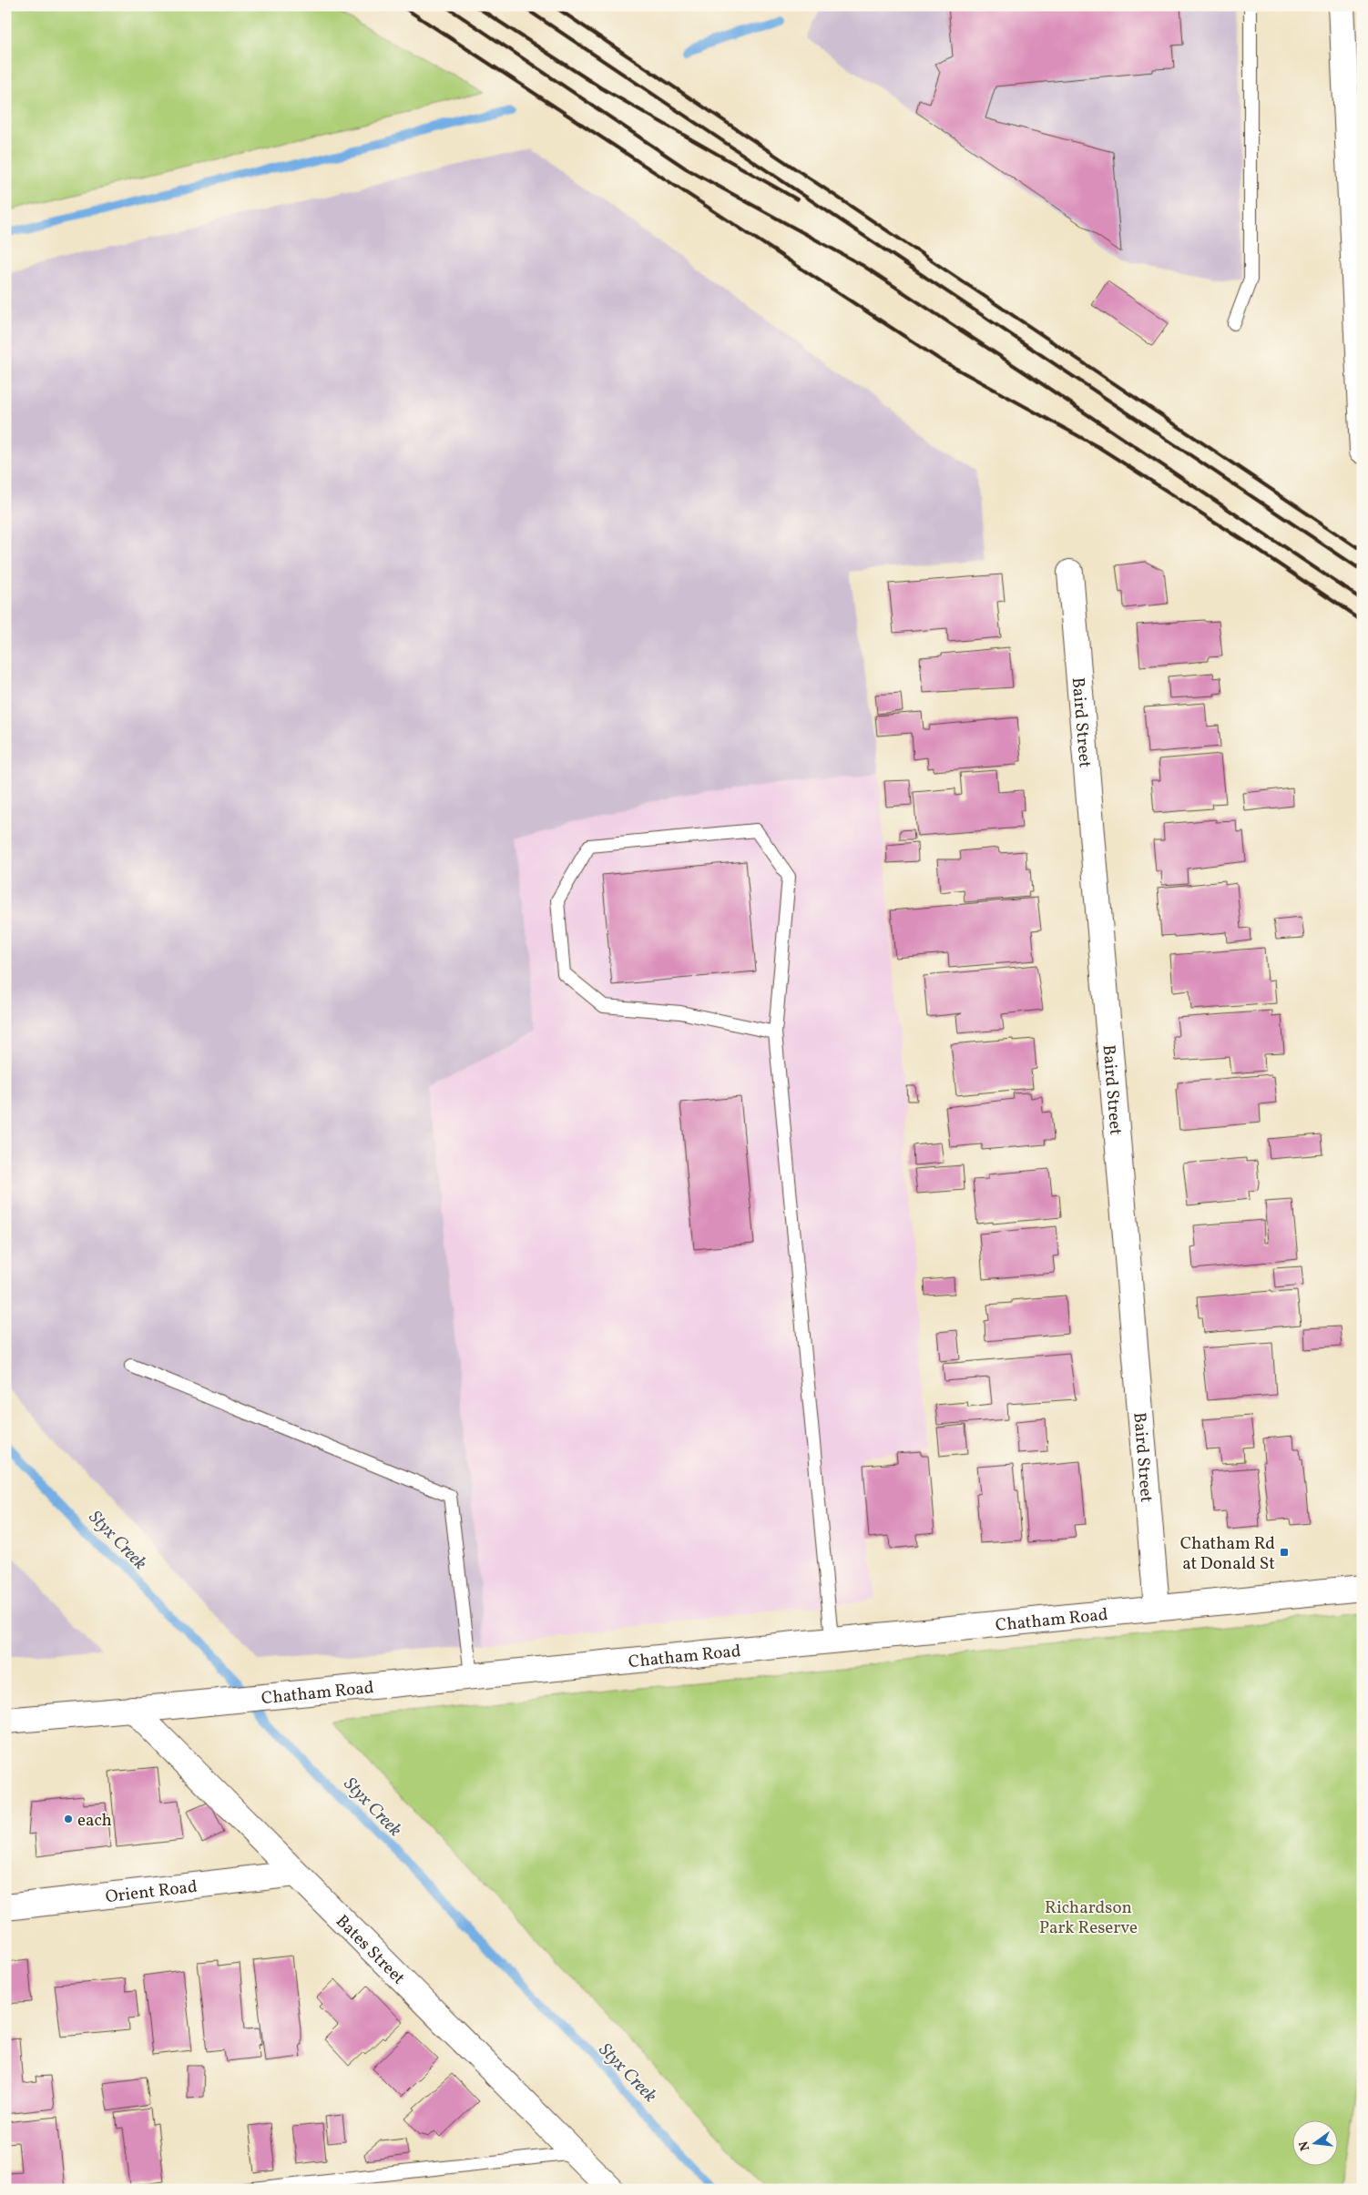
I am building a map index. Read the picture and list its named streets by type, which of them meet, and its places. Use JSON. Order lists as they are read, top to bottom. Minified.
{"streets":{"main road":["Baird Street","Chatham Road","Orient Road","Bates Street"]},"crossings":[["Baird Street","Chatham Road"],["Chatham Road","Bates Street"],["Orient Road","Bates Street"]],"water":["Styx Creek"],"parks":["Richardson Park Reserve"],"places":{"transit":["Chatham Rd at Donald St"],"other":["each"]},"north":"left"}
